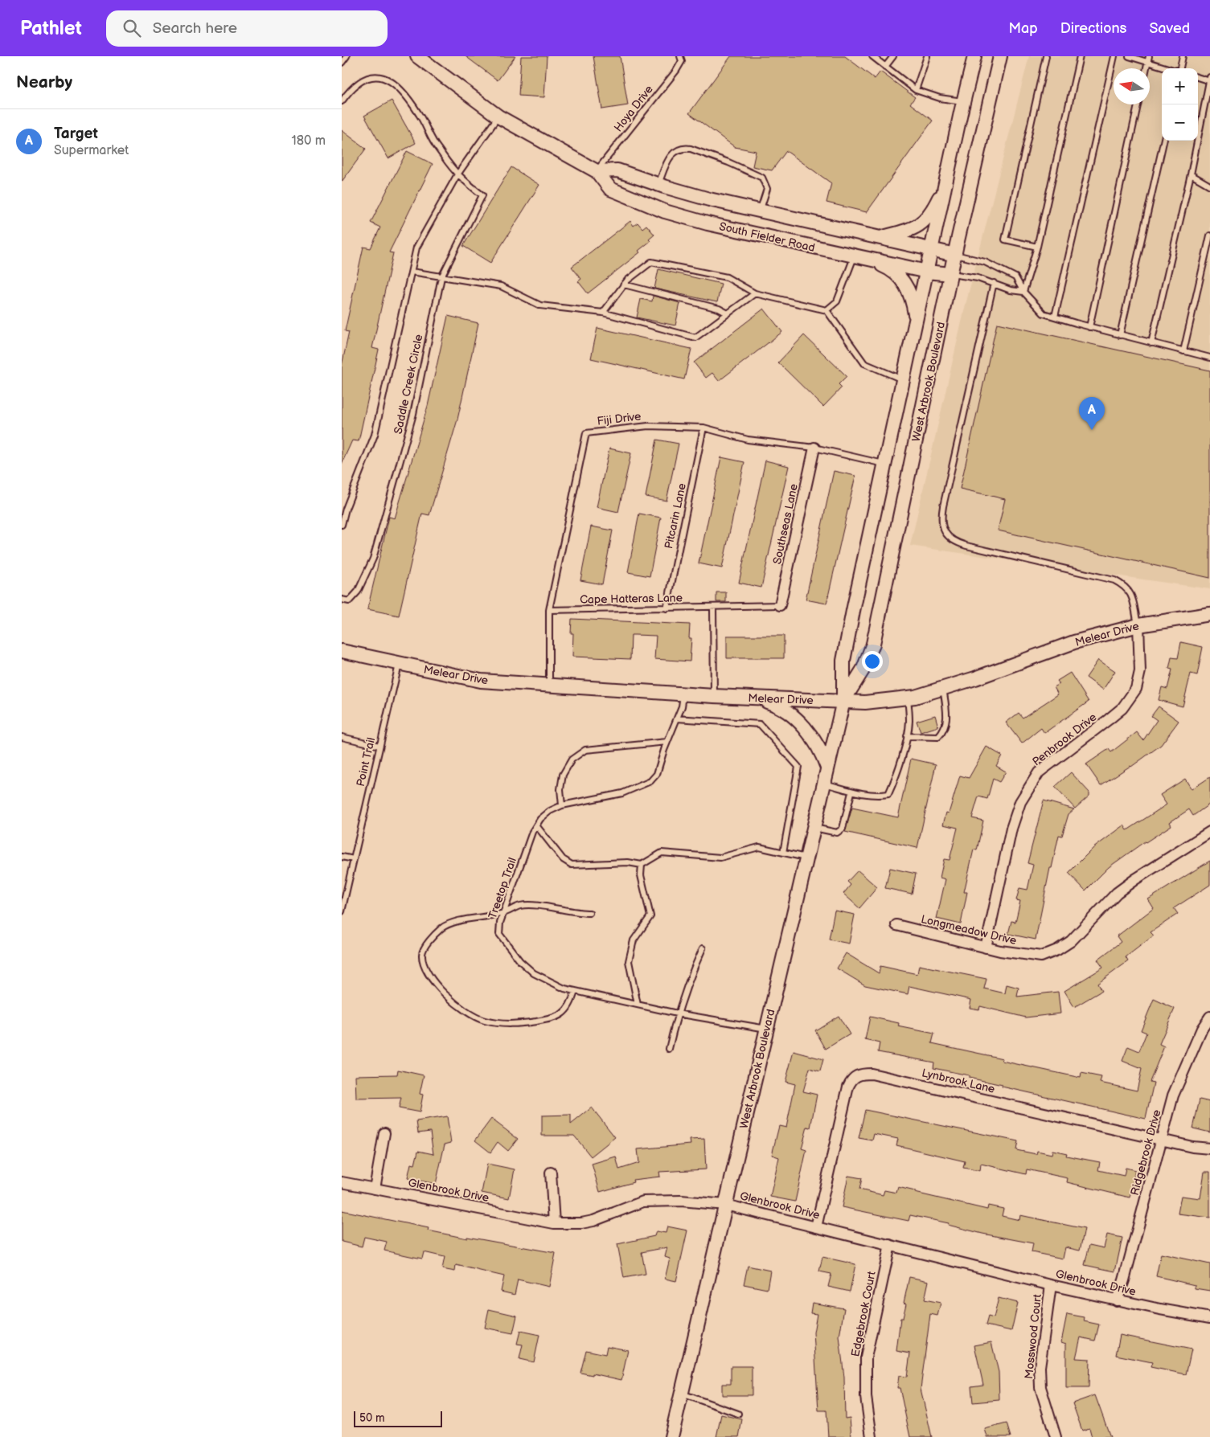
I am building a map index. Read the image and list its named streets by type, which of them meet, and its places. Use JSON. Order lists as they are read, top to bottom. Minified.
{"streets":{"street":["South Fielder Road","West Arbrook Boulevard","Southseas Lane","Melear Drive","Penbrook Drive","Longmeadow Drive","Lynbrook Lane","Ridgebrook Drive","Glenbrook Drive","Edgebrook Court","Mosswood Court"],"lane":["Hoya Drive","Saddle Creek Circle","Fiji Drive","Pitcarin Lane","Cape Hatteras Lane","Point Trail","Treetop Trail"]},"crossings":[["Hoya Drive","South Fielder Road"],["South Fielder Road","West Arbrook Boulevard"],["West Arbrook Boulevard","Fiji Drive"],["West Arbrook Boulevard","Melear Drive"],["West Arbrook Boulevard","Treetop Trail"],["West Arbrook Boulevard","Glenbrook Drive"],["Fiji Drive","Pitcarin Lane"],["Fiji Drive","Southseas Lane"],["Fiji Drive","Cape Hatteras Lane"],["Fiji Drive","Melear Drive"],["Pitcarin Lane","Cape Hatteras Lane"],["Southseas Lane","Cape Hatteras Lane"],["Melear Drive","Penbrook Drive"],["Melear Drive","Point Trail"],["Melear Drive","Treetop Trail"],["Penbrook Drive","Longmeadow Drive"],["Lynbrook Lane","Ridgebrook Drive"],["Lynbrook Lane","Glenbrook Drive"],["Ridgebrook Drive","Glenbrook Drive"],["Glenbrook Drive","Edgebrook Court"],["Glenbrook Drive","Mosswood Court"]],"scale_bar":"50 m","north":"left","page":{"header":"Pathlet","search":"Search here","nav":["Map","Directions","Saved"],"heading":"Nearby","map_buttons":["+","−"],"list":[{"mark":"A","name":"Target","note":"Supermarket","value":"180 m"}],"pins":"A","scale":"50 m"}}
